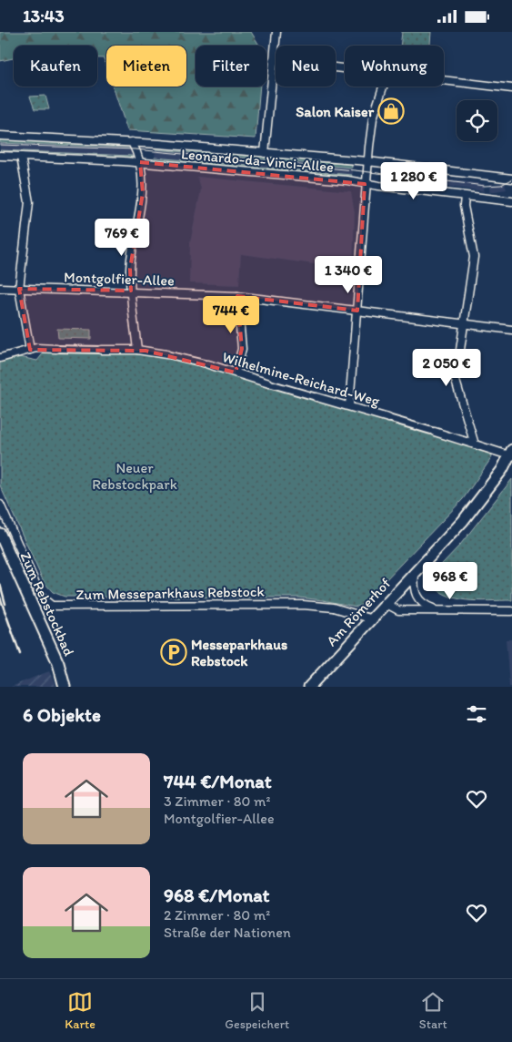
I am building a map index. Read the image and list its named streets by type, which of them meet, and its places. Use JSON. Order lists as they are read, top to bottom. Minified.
{"streets":{"main road":["Zum Rebstockbad","Am Römerhof"],"street":["Leonardo-da-Vinci-Allee","Montgolfier-Allee","Wilhelmine-Reichard-Weg","Zum Messeparkhaus Rebstock"]},"crossings":[["Wilhelmine-Reichard-Weg","Am Römerhof"],["Zum Messeparkhaus Rebstock","Am Römerhof"]],"parks":["Neuer Rebstockpark"],"places":{"shop":["Salon Kaiser"],"parking":["Messeparkhaus Rebstock"]},"page":{"status":"13:43","chip":["Kaufen","Mieten","Filter","Neu","Wohnung"],"price":["1 280 €","769 €","1 340 €","744 €","2 050 €","968 €"],"heading":"6 Objekte","list":[{"name":"744 €/Monat","note":"3 Zimmer · 80 m² · Montgolfier-Allee"},{"name":"968 €/Monat","note":"2 Zimmer · 80 m² · Straße der Nationen"}],"tabs":["Karte","Gespeichert","Start"]}}
